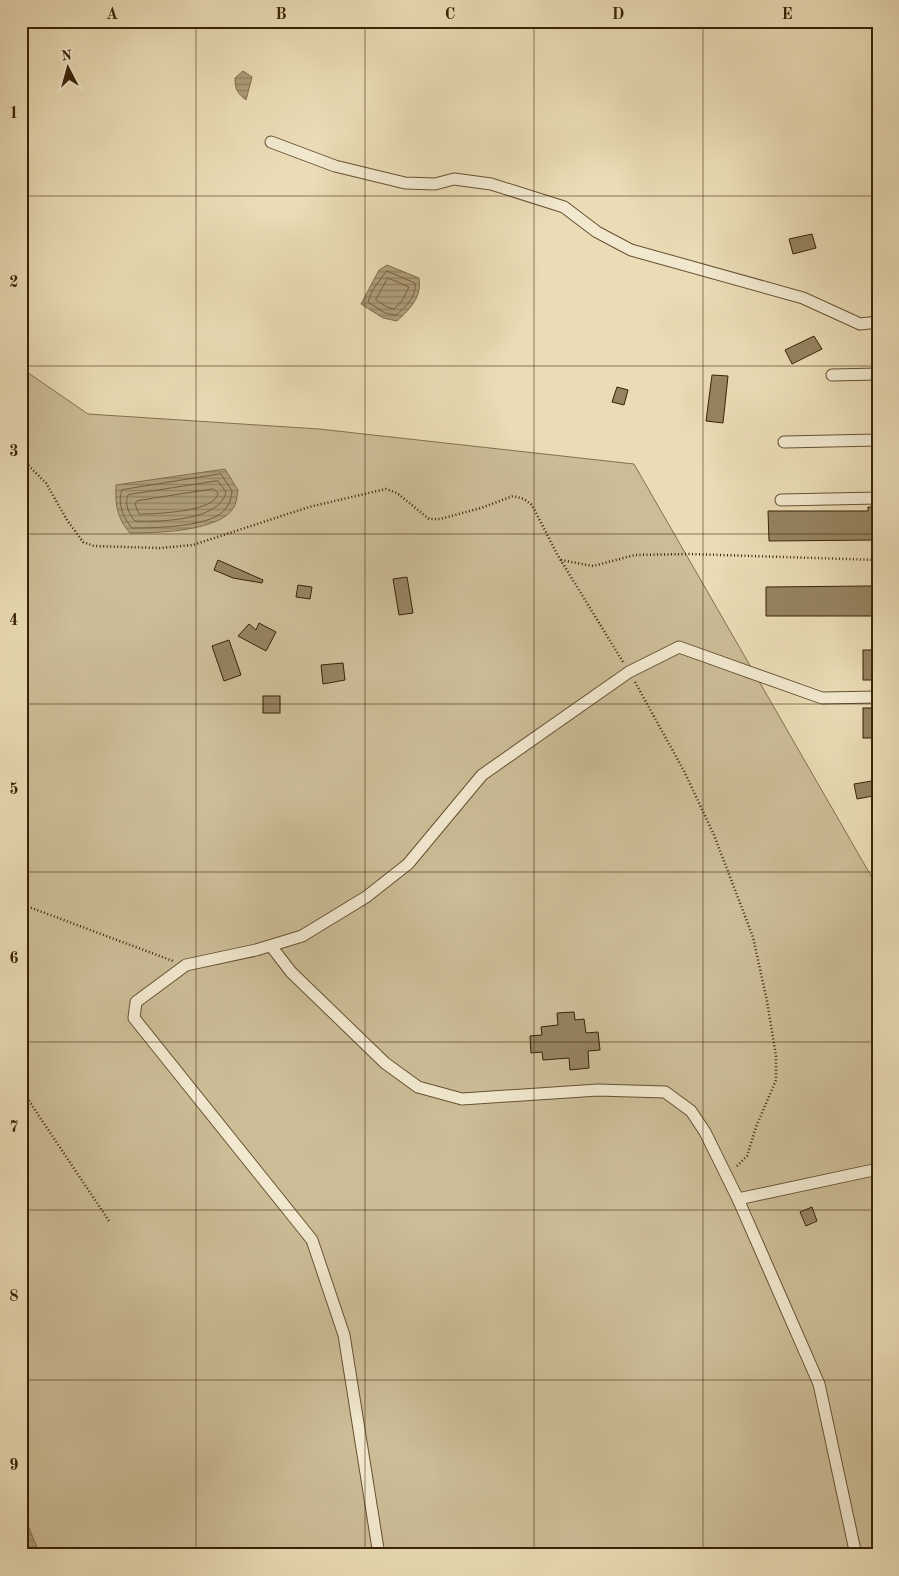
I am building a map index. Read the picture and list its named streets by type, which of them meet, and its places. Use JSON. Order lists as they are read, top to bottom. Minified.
{"north":"top","grid":{"columns":["A","B","C","D","E"],"rows":["1","2","3","4","5","6","7","8","9"]}}
